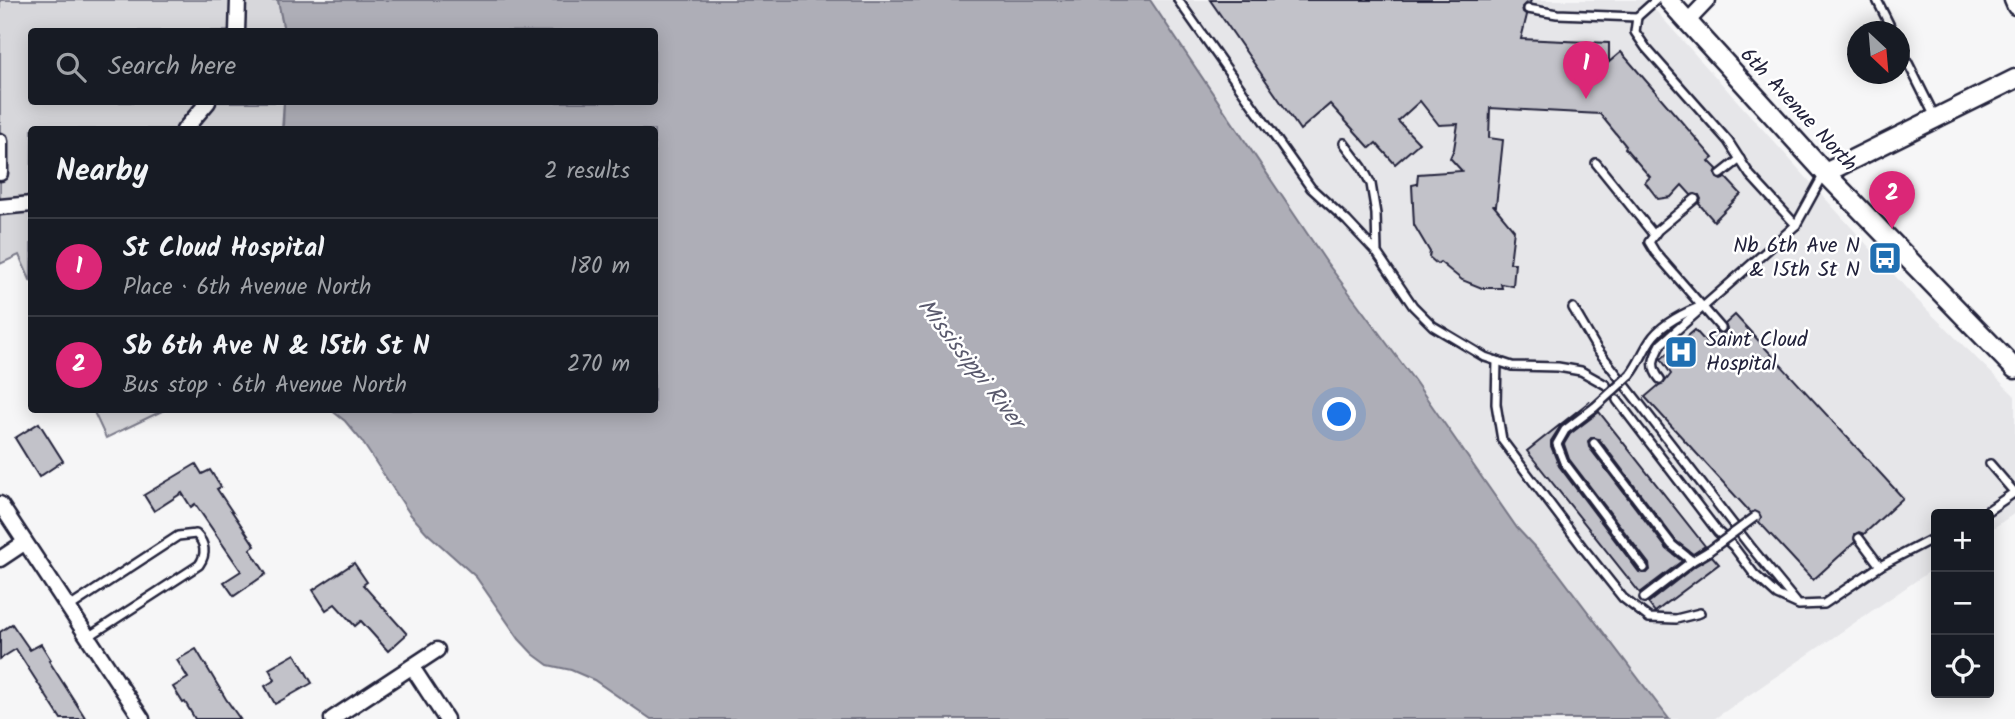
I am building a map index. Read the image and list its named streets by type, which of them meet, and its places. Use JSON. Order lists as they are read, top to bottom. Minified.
{"streets":{"street":["6th Avenue North"]},"water":["Mississippi River"],"places":{"bus stop":["Nb 6th Ave N & 15th St N"],"hospital":["Saint Cloud Hospital"]},"north":"bottom right","page":{"search":"Search here","pins":["1","2"],"heading":["Nearby","2 results"],"list":[{"mark":"1","name":"St Cloud Hospital","note":"Place · 6th Avenue North","value":"180 m"},{"mark":"2","name":"Sb 6th Ave N & 15th St N","note":"Bus stop · 6th Avenue North","value":"270 m"}],"map_buttons":["+","−"]}}
